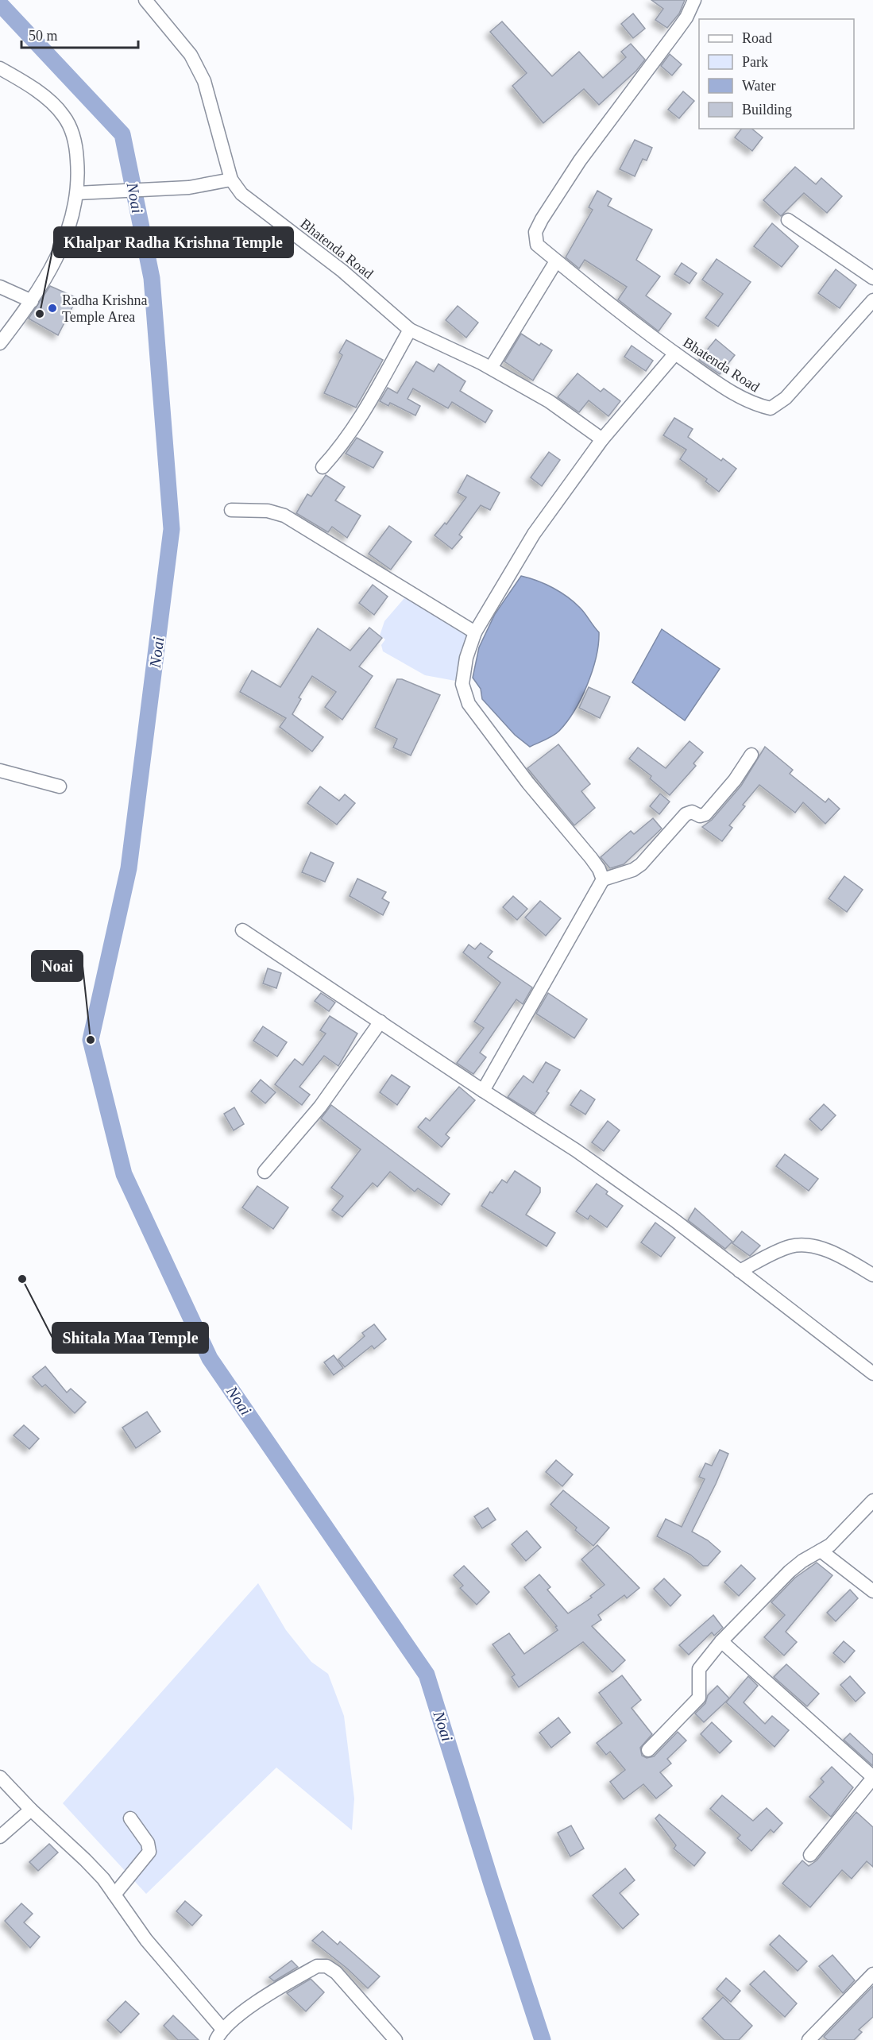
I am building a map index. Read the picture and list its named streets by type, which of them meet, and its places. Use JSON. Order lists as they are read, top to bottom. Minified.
{"streets":{"street":["Bhatenda Road"]},"water":["Noai"],"places":["Radha Krishna Temple Area","Khalpar Radha Krishna Temple","Noai","Shitala Maa Temple"],"legend":["Road","Park","Water","Building"],"scale_bar":"50 m"}
